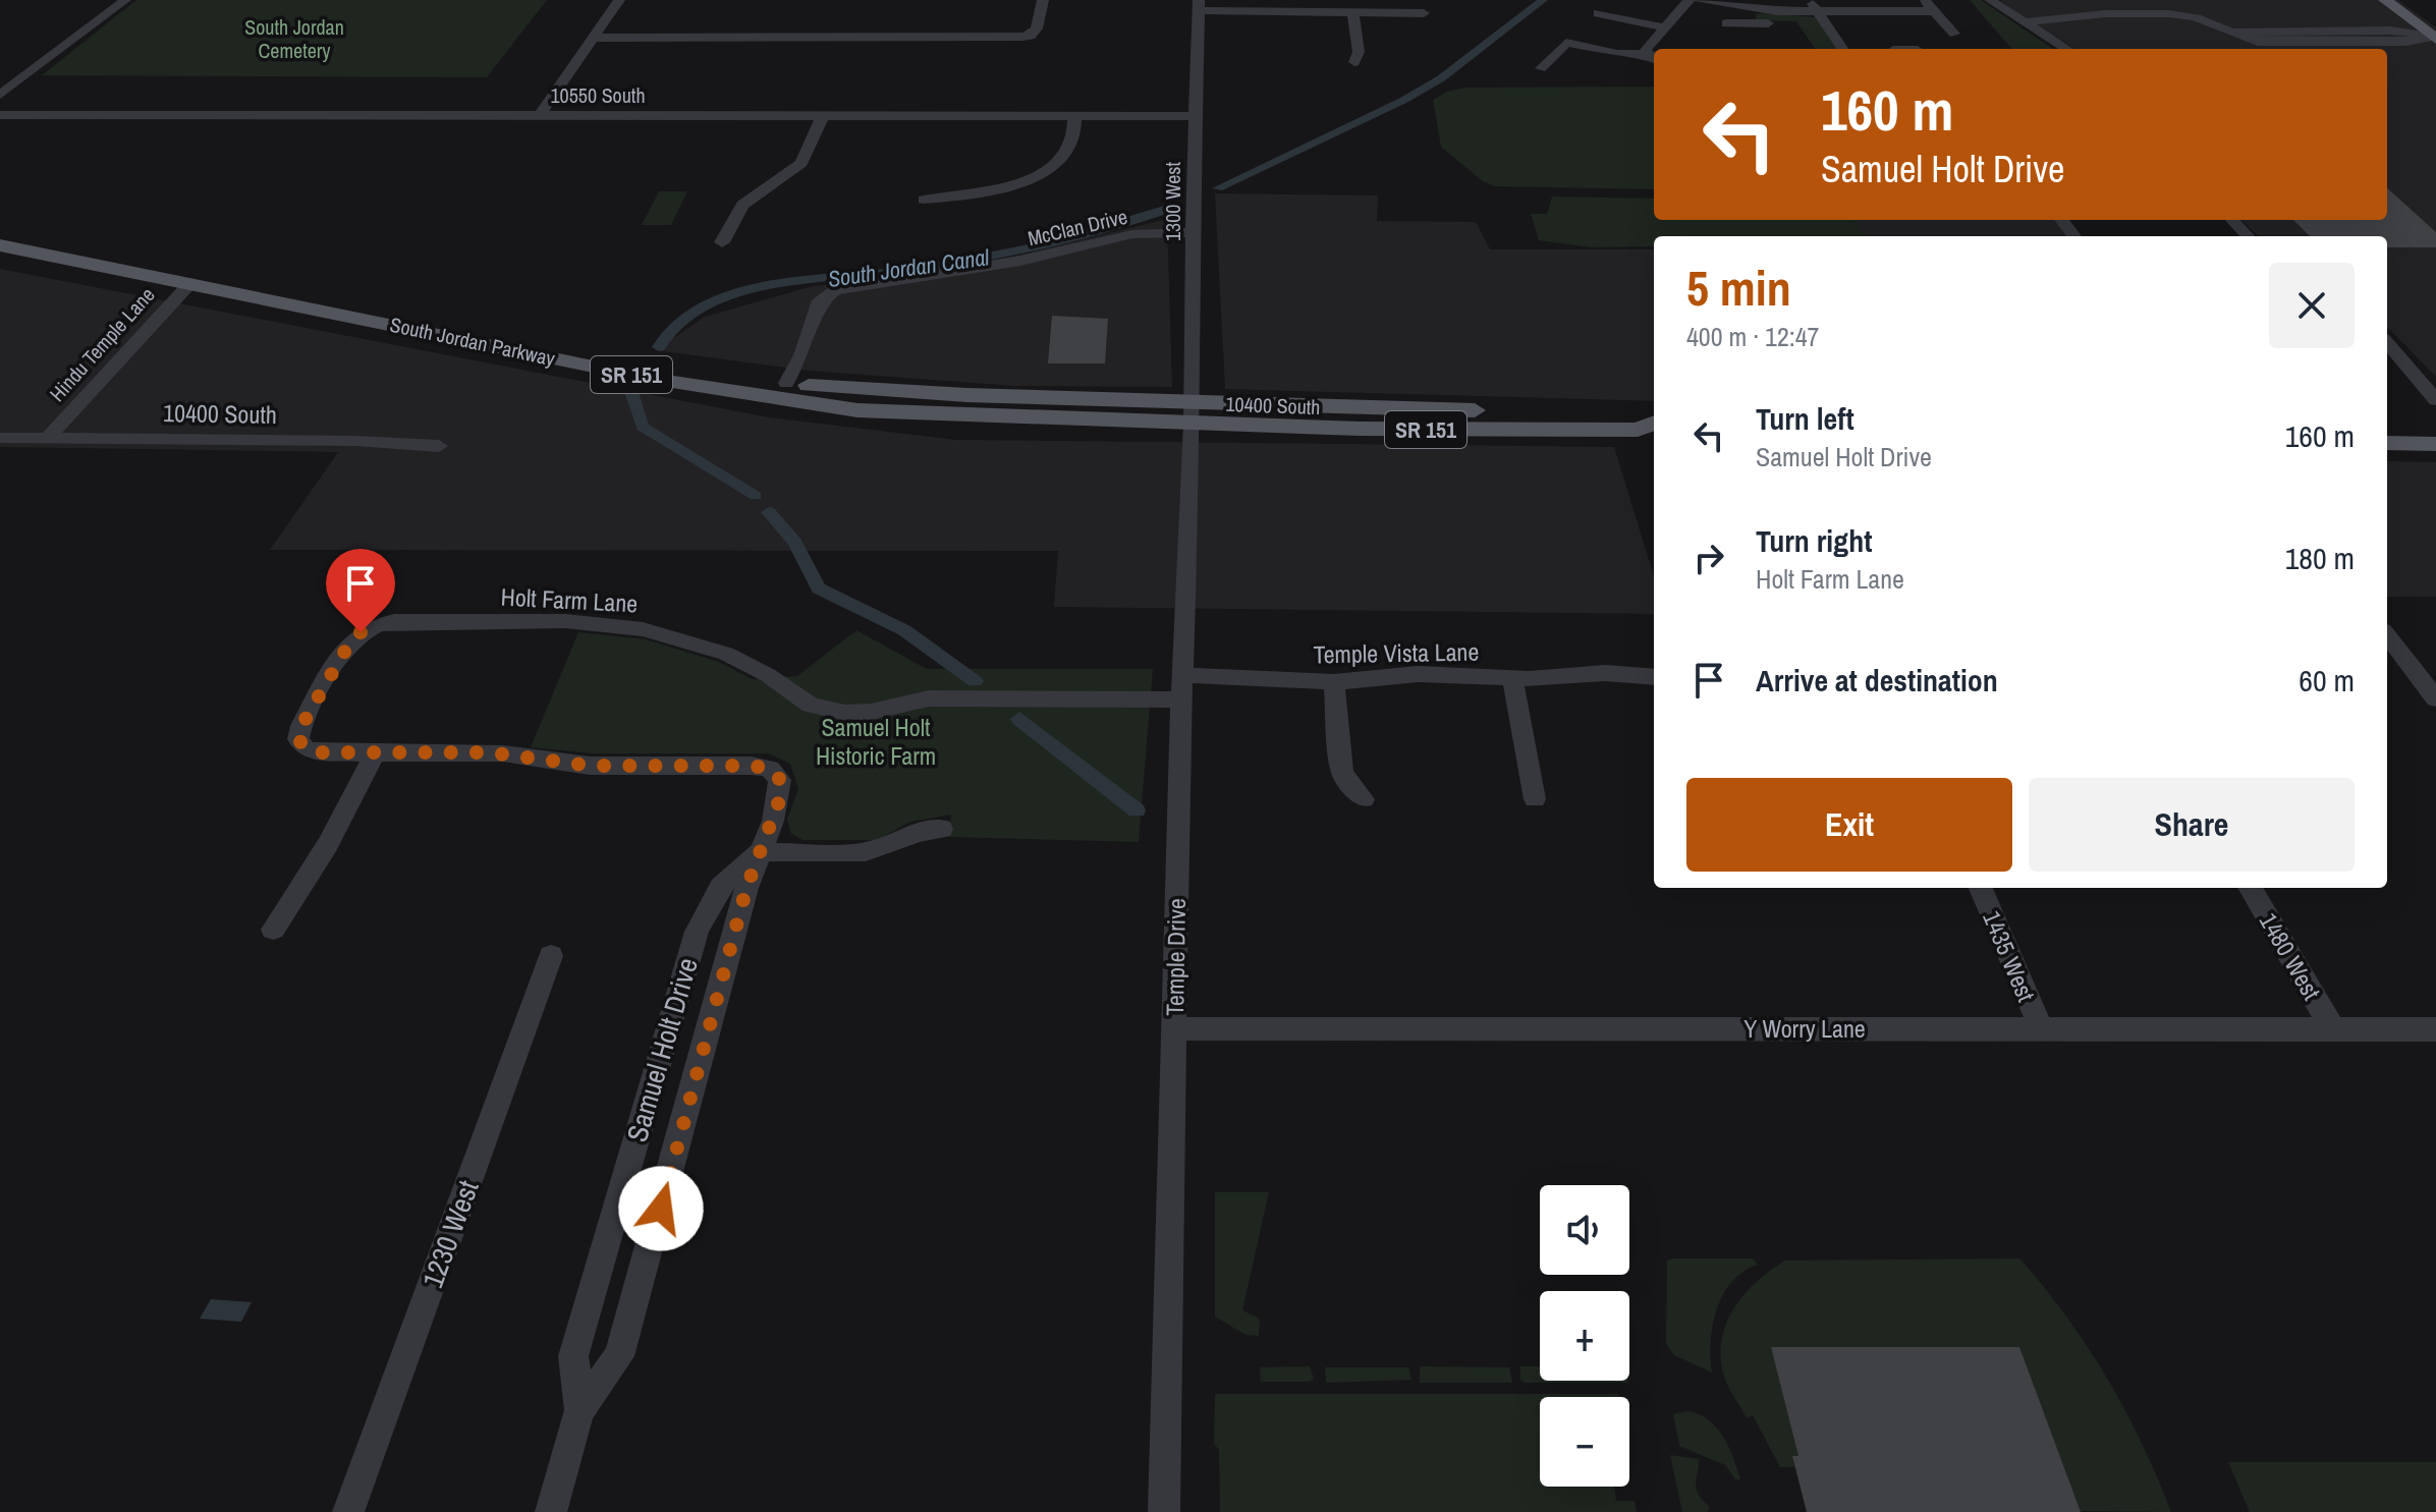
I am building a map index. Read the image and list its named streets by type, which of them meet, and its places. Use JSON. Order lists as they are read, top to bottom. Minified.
{"streets":{"main road":["South Jordan Parkway","SR 151","10400 South"],"street":["10550 South","1300 West","McClan Drive","Hindu Temple Lane","Holt Farm Lane","Temple Vista Lane","1435 West","1480 West","Temple Drive","Y Worry Lane","Samuel Holt Drive","1230 West"]},"crossings":[["10550 South","1300 West"],["1300 West","McClan Drive"],["1300 West","10400 South"],["1300 West","Temple Drive"],["McClan Drive","South Jordan Parkway"],["South Jordan Parkway","Hindu Temple Lane"],["South Jordan Parkway","10400 South"],["Hindu Temple Lane","10400 South"],["10400 South","Temple Drive"],["Holt Farm Lane","Temple Vista Lane"],["Holt Farm Lane","Temple Drive"],["Holt Farm Lane","Samuel Holt Drive"],["Temple Vista Lane","Temple Drive"],["1435 West","Y Worry Lane"],["1480 West","Y Worry Lane"],["Temple Drive","Y Worry Lane"]],"water":["South Jordan Canal"],"parks":["South Jordan Cemetery","Samuel Holt Historic Farm"],"page":{"turn":["160 m","Samuel Holt Drive"],"heading":["5 min","400 m · 12:47"],"list":[{"name":"Turn left","note":"Samuel Holt Drive","value":"160 m"},{"name":"Turn right","note":"Holt Farm Lane","value":"180 m"},{"name":"Arrive at destination","value":"60 m"}],"buttons":["Exit","Share"],"map_buttons":["+","−"]}}
